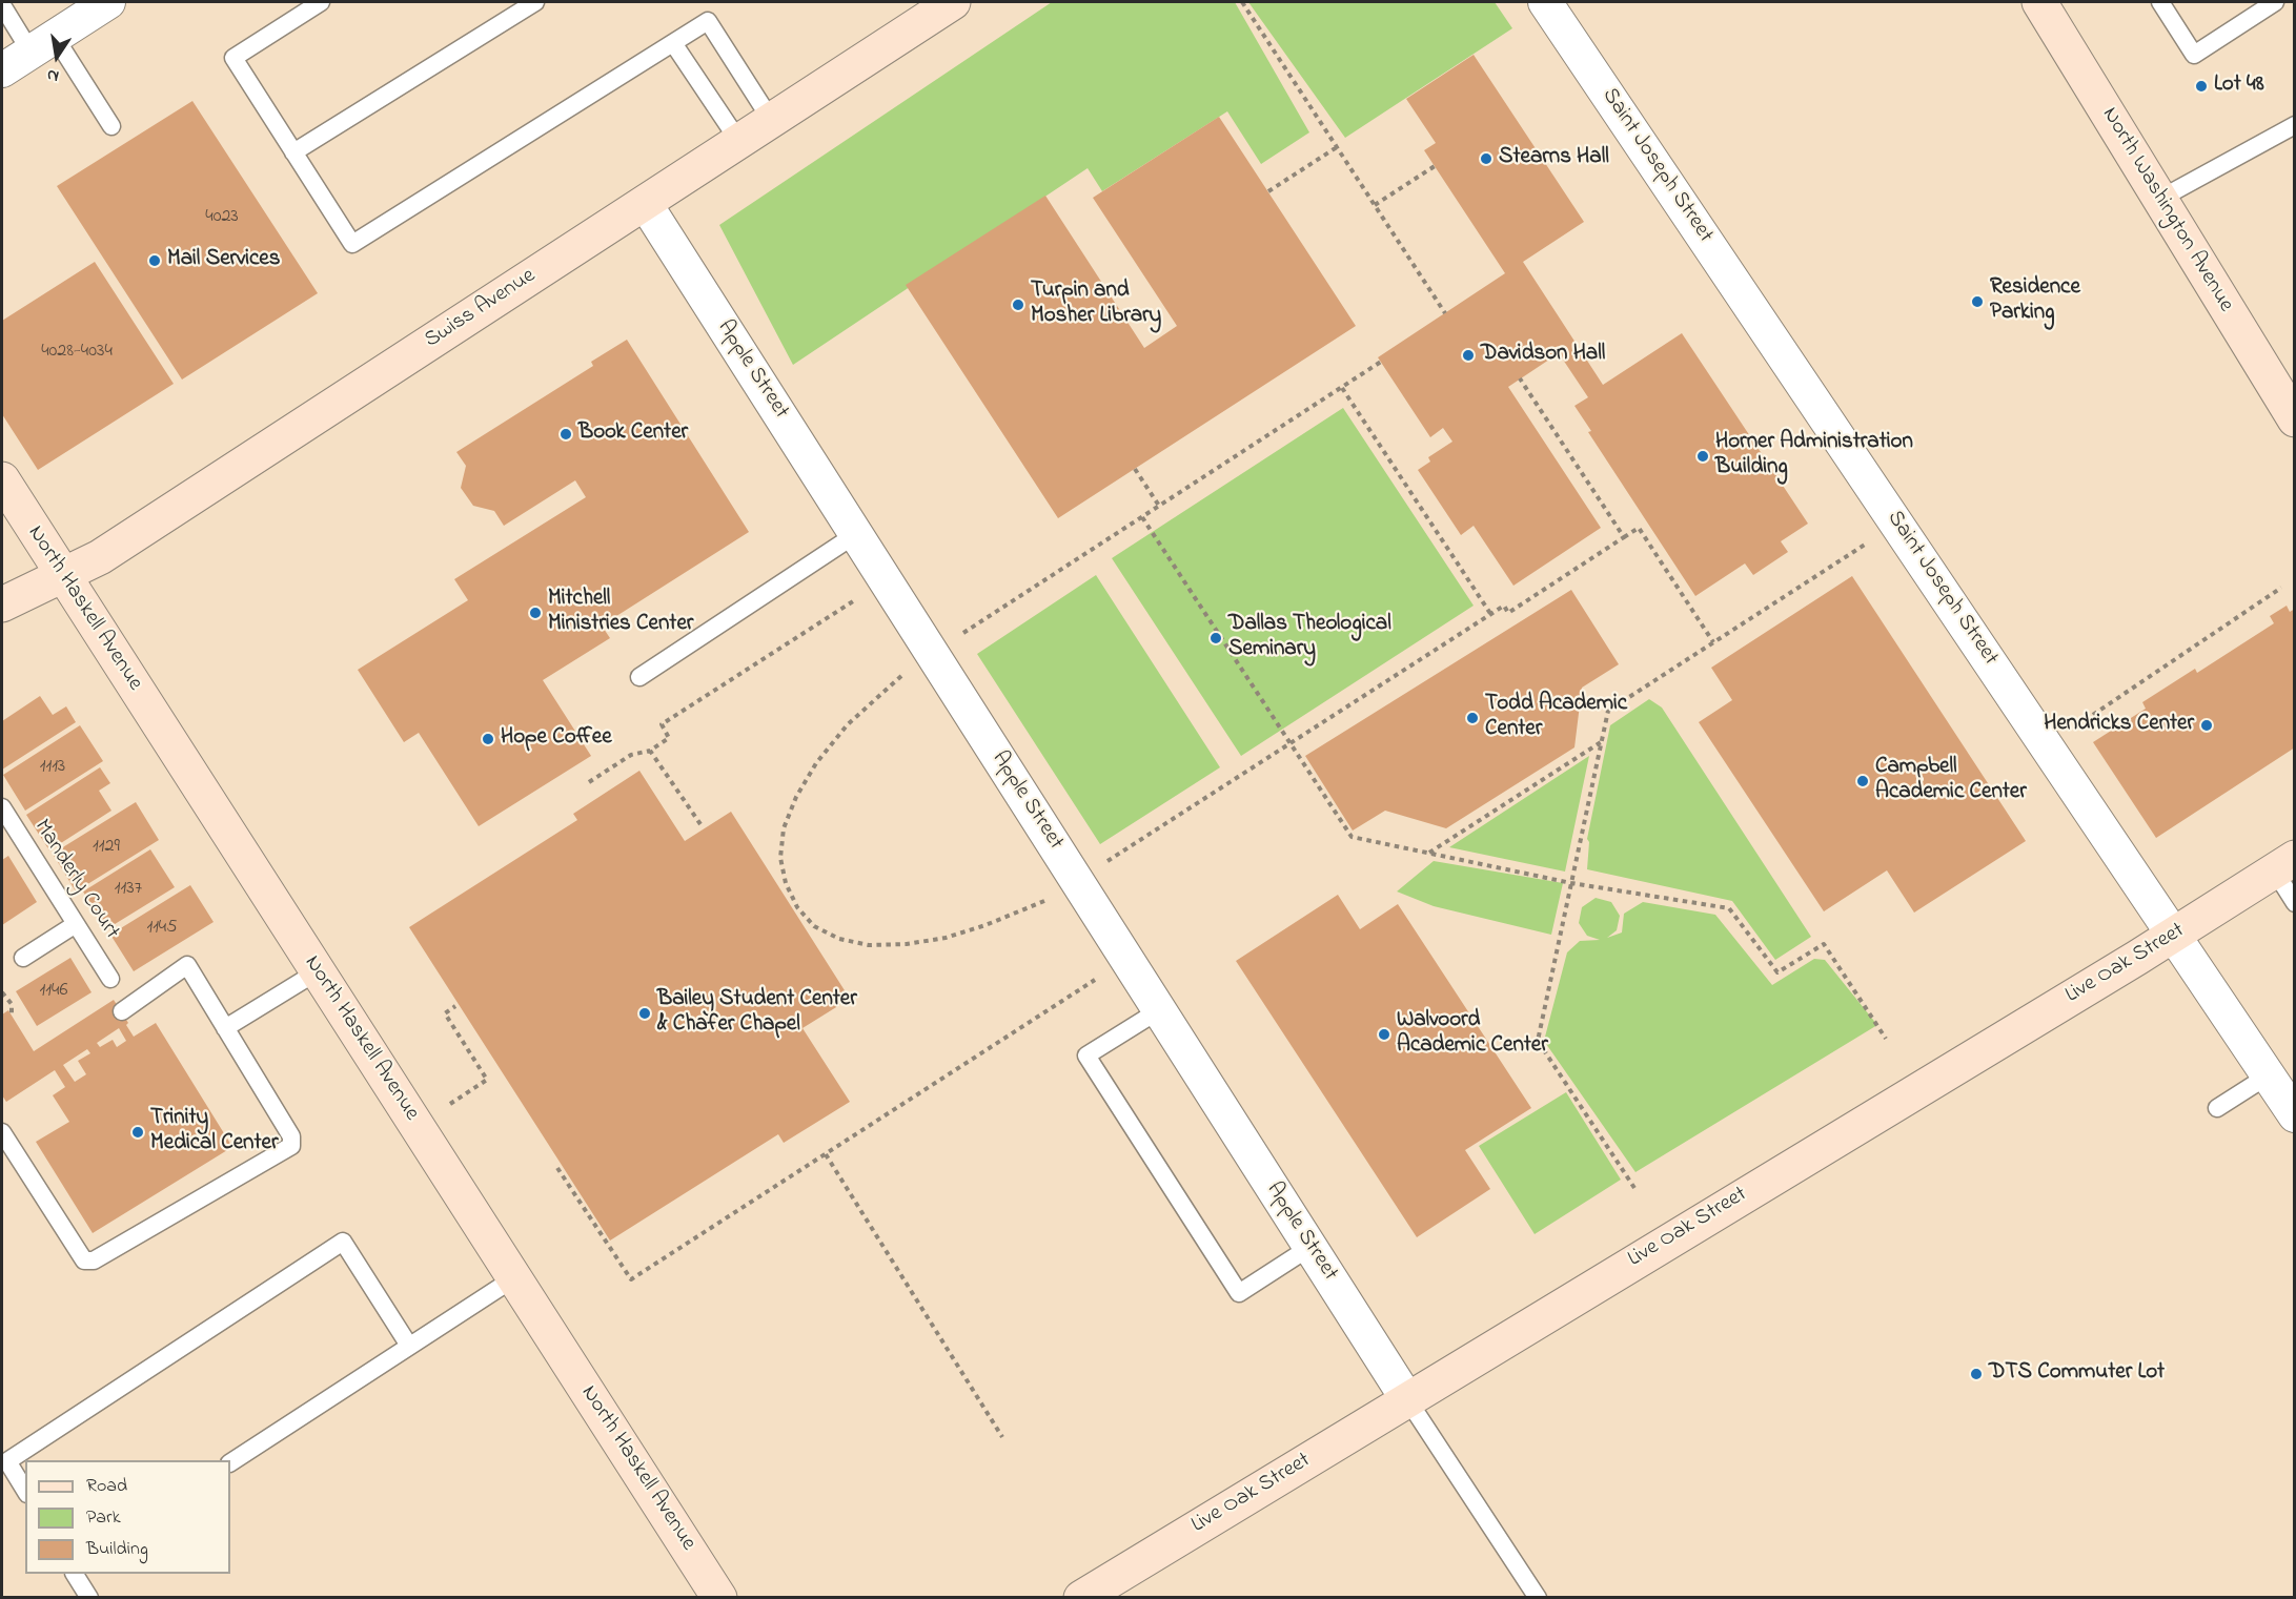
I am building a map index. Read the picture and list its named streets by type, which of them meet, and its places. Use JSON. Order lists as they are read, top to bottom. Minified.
{"streets":{"street":["Saint Joseph Street","North Washington Avenue","Swiss Avenue","Apple Street","North Haskell Avenue","Live Oak Street"],"lane":["Manderly Court"]},"crossings":[["Saint Joseph Street","Live Oak Street"],["Swiss Avenue","Apple Street"],["Swiss Avenue","North Haskell Avenue"],["Apple Street","Live Oak Street"]],"places":["Lot 48","Stearns Hall","Mail Services","Residence Parking","Turpin and Mosher Library","Davidson Hall","Book Center","Horner Administration Building","Mitchell Ministries Center","Dallas Theological Seminary","Todd Academic Center","Hendricks Center","Hope Coffee","Campbell Academic Center","Bailey Student Center & Chafer Chapel","Walvoord Academic Center","Trinity Medical Center","DTS Commuter Lot"],"house_numbers":["4023","4028-4034","1113","1129","1137","1145","1146"],"legend":["Road","Park","Building"],"north":"bottom"}
